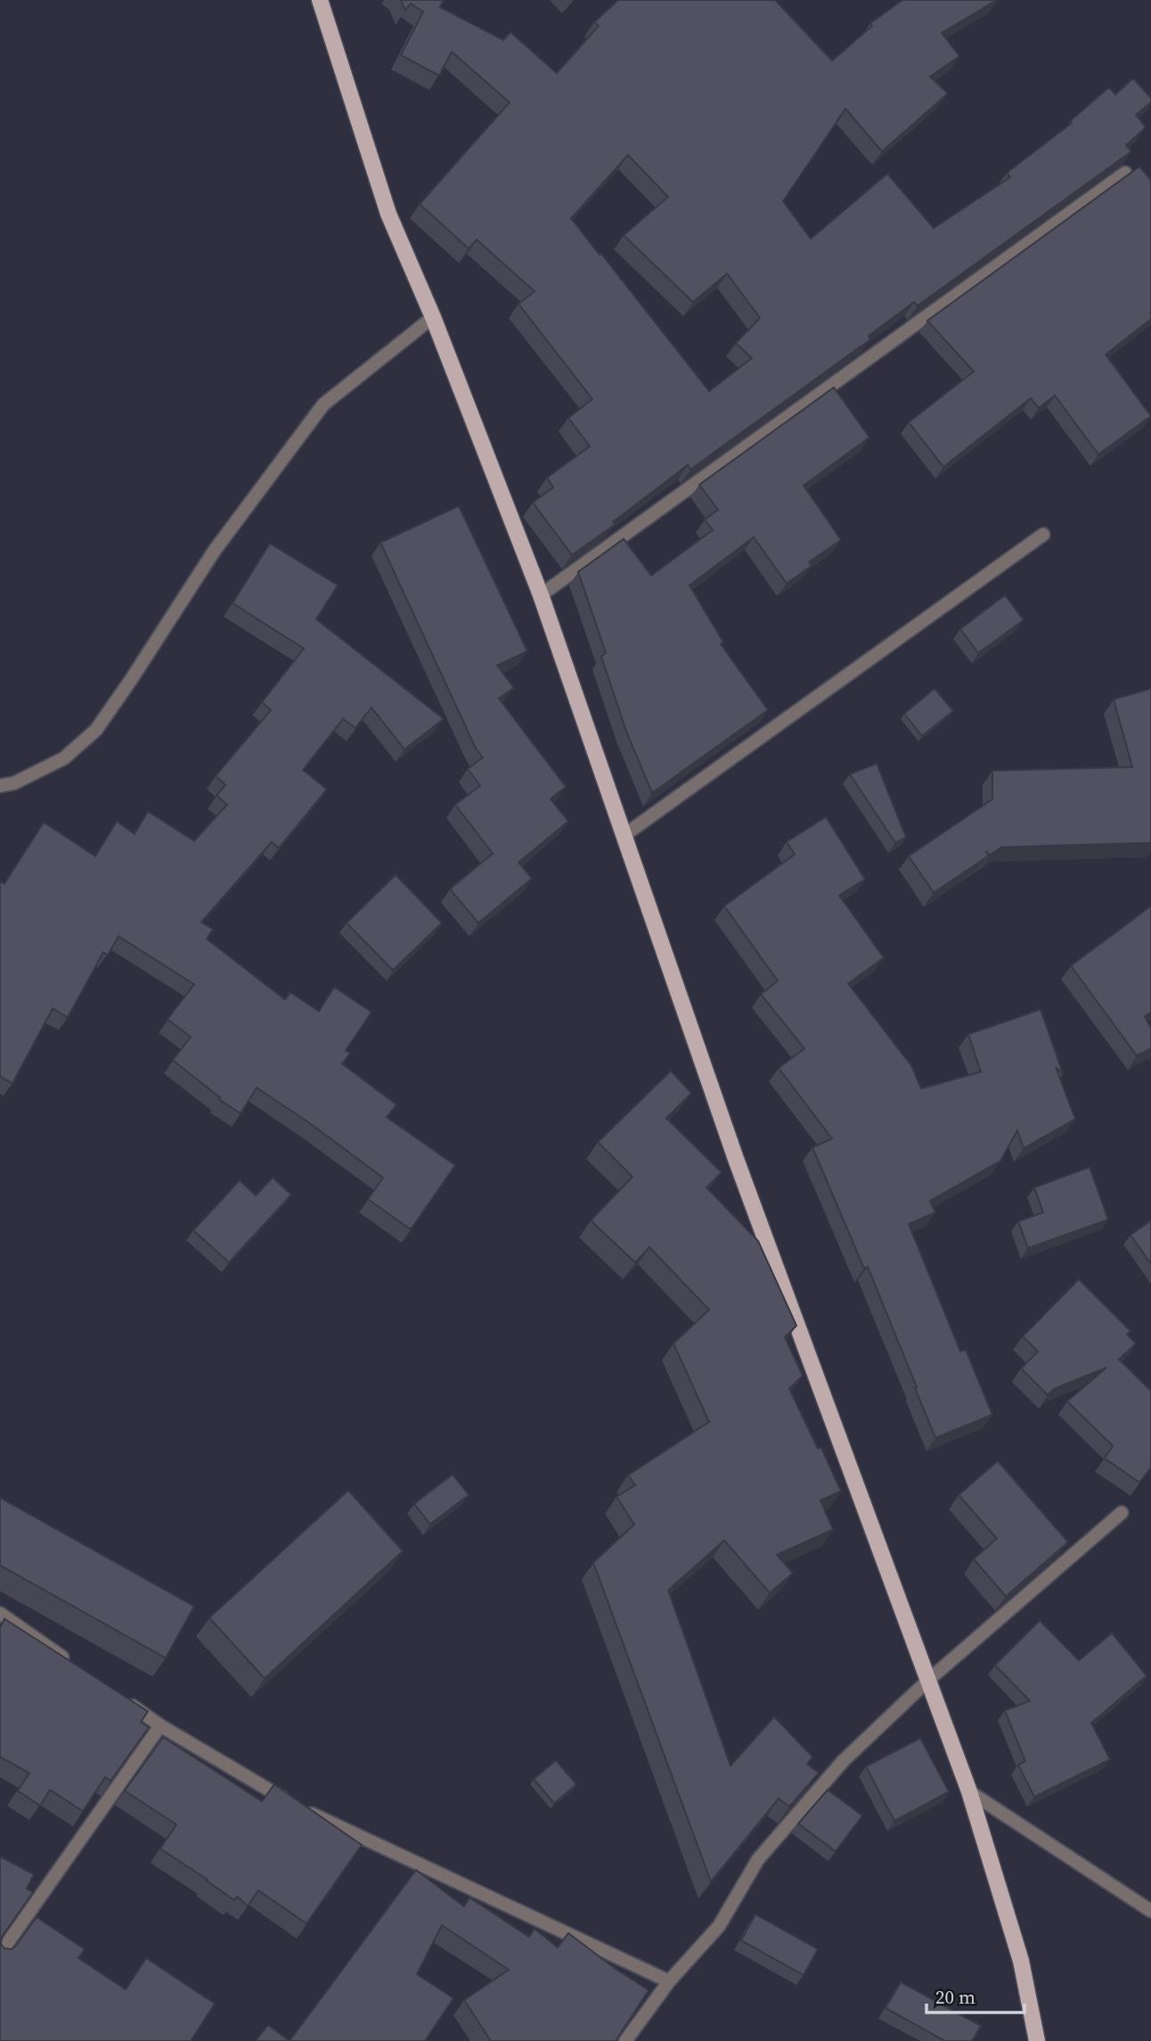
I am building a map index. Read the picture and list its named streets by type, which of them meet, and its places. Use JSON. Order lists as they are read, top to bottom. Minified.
{"scale_bar":"20 m"}
